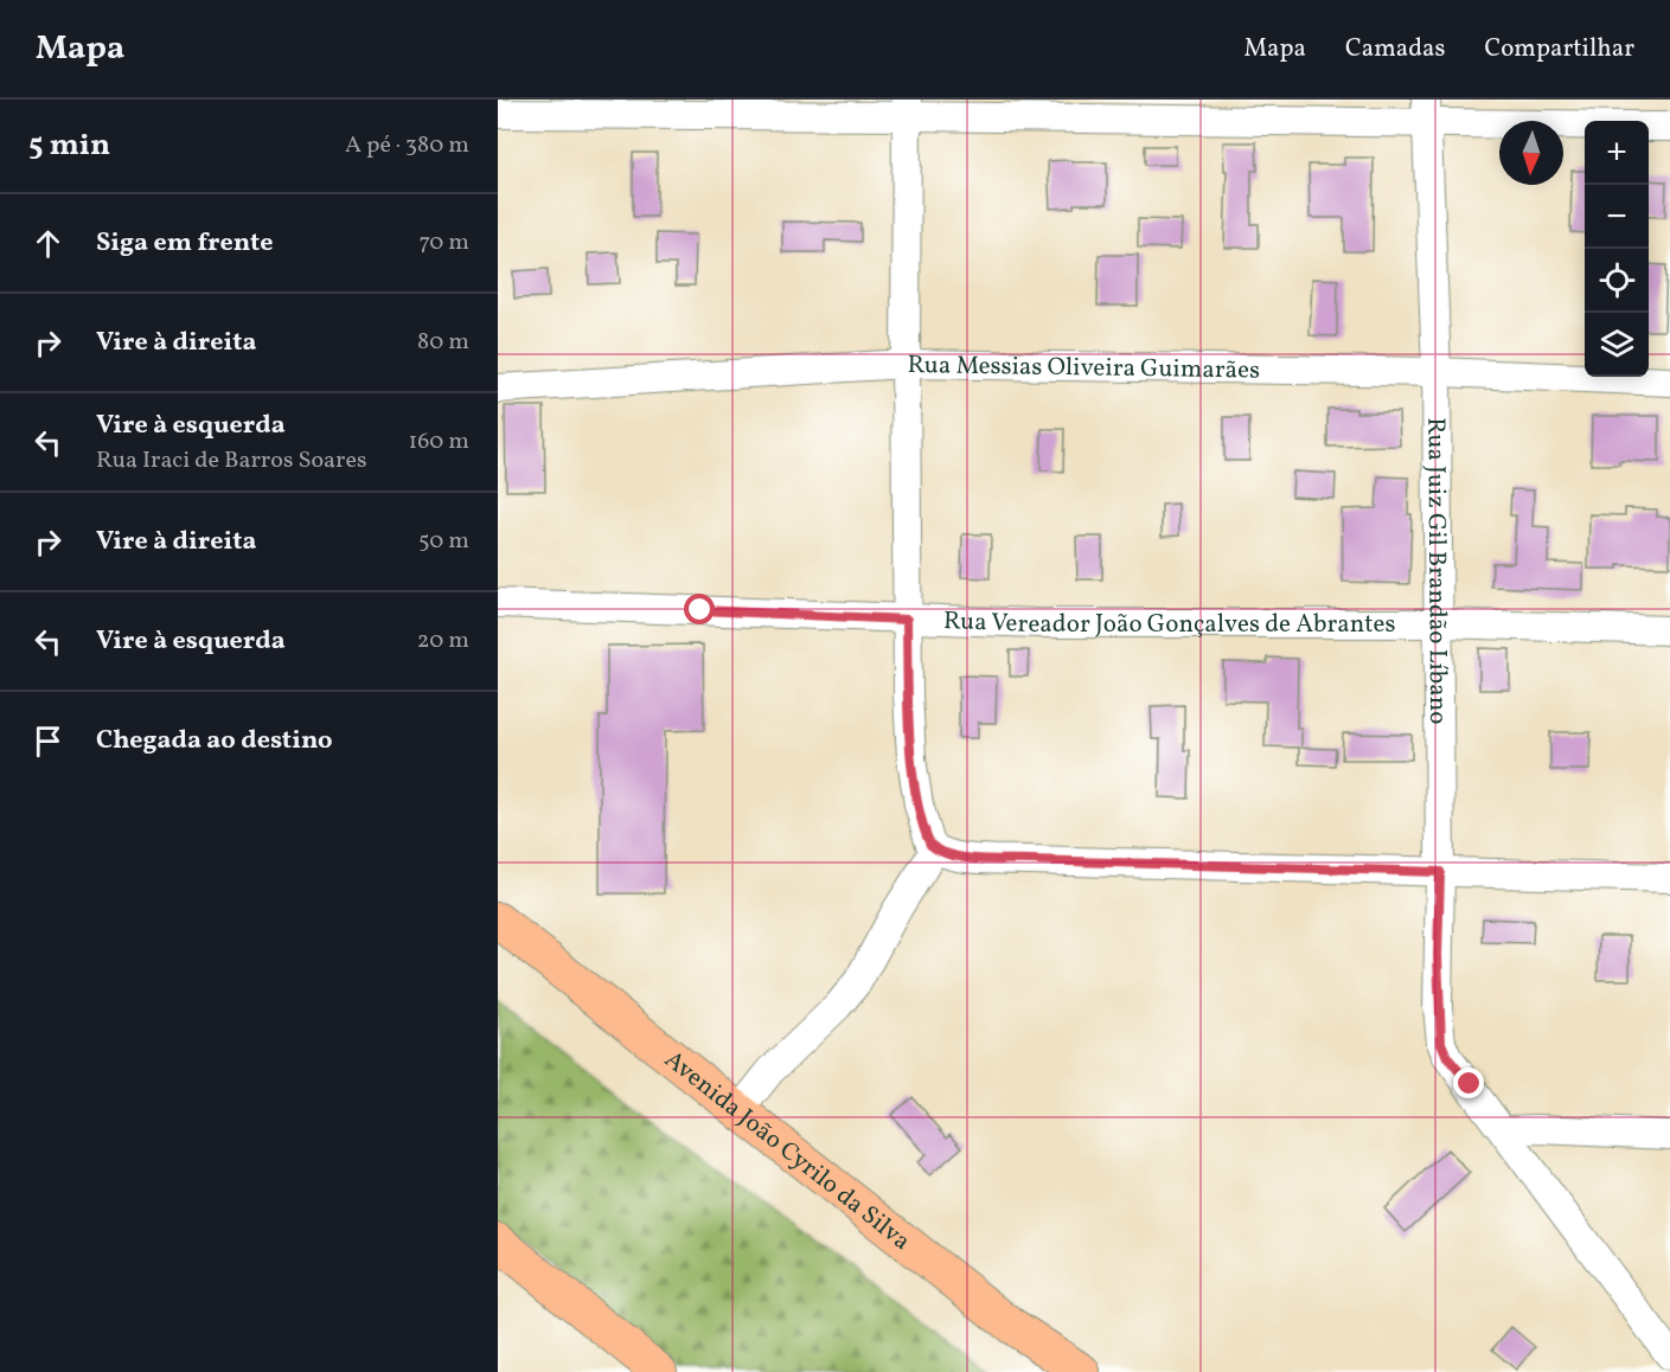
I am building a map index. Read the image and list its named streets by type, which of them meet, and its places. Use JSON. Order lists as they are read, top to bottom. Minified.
{"streets":{"main road":["Avenida João Cyrilo da Silva"],"street":["Rua Messias Oliveira Guimarães","Rua Juiz Gil Brandão Líbano","Rua Vereador João Gonçalves de Abrantes"]},"crossings":[["Rua Messias Oliveira Guimarães","Rua Juiz Gil Brandão Líbano"],["Rua Juiz Gil Brandão Líbano","Rua Vereador João Gonçalves de Abrantes"]],"north":"bottom","page":{"header":"Mapa","nav":["Mapa","Camadas","Compartilhar"],"heading":["5 min","A pé · 380 m"],"map_buttons":["+","−"],"list":[["Siga em frente","70 m"],["Vire à direita","80 m"],["Vire à esquerda","Rua Iraci de Barros Soares","160 m"],["Vire à direita","50 m"],["Vire à esquerda","20 m"],"Chegada ao destino"]}}
